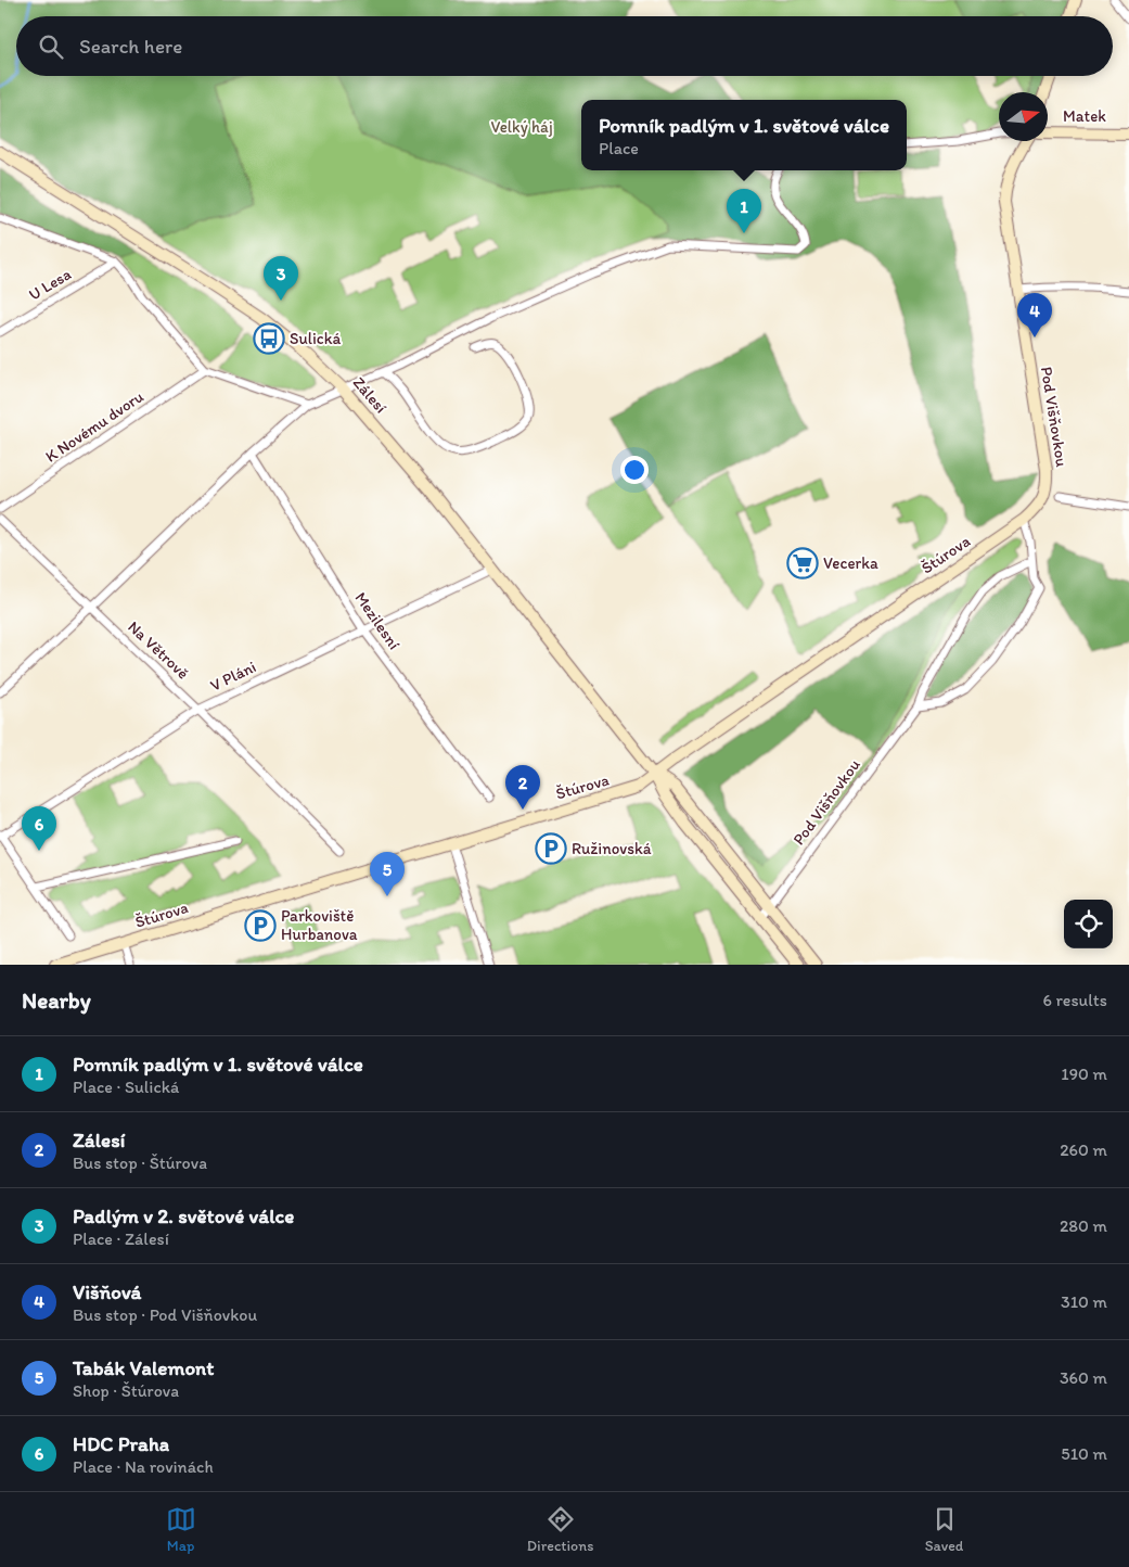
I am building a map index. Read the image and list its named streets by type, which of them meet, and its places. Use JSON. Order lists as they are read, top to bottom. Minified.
{"streets":{"street":["Matek","U Lesa","Zálesí","Pod Višňovkou","K Novému dvoru","Štúrova","Mezilesní","Na Větrově","V Pláni"]},"crossings":[["Zálesí","Pod Višňovkou"],["Zálesí","Štúrova"],["Zálesí","V Pláni"],["Pod Višňovkou","Štúrova"],["Mezilesní","V Pláni"],["Na Větrově","V Pláni"]],"parks":["Velký háj"],"places":{"bus stop":["Sulická"],"supermarket":["Vecerka"],"parking":["Ružinovská","Parkoviště Hurbanova"]},"north":"right","page":{"search":"Search here","popup":["Pomník padlým v 1. světové válce","Place"],"pins":["1","3","4","2","6","5"],"heading":["Nearby","6 results"],"list":[{"mark":"1","name":"Pomník padlým v 1. světové válce","note":"Place · Sulická","value":"190 m"},{"mark":"2","name":"Zálesí","note":"Bus stop · Štúrova","value":"260 m"},{"mark":"3","name":"Padlým v 2. světové válce","note":"Place · Zálesí","value":"280 m"},{"mark":"4","name":"Višňová","note":"Bus stop · Pod Višňovkou","value":"310 m"},{"mark":"5","name":"Tabák Valemont","note":"Shop · Štúrova","value":"360 m"},{"mark":"6","name":"HDC Praha","note":"Place · Na rovinách","value":"510 m"}],"nav":["Map","Directions","Saved"]}}
